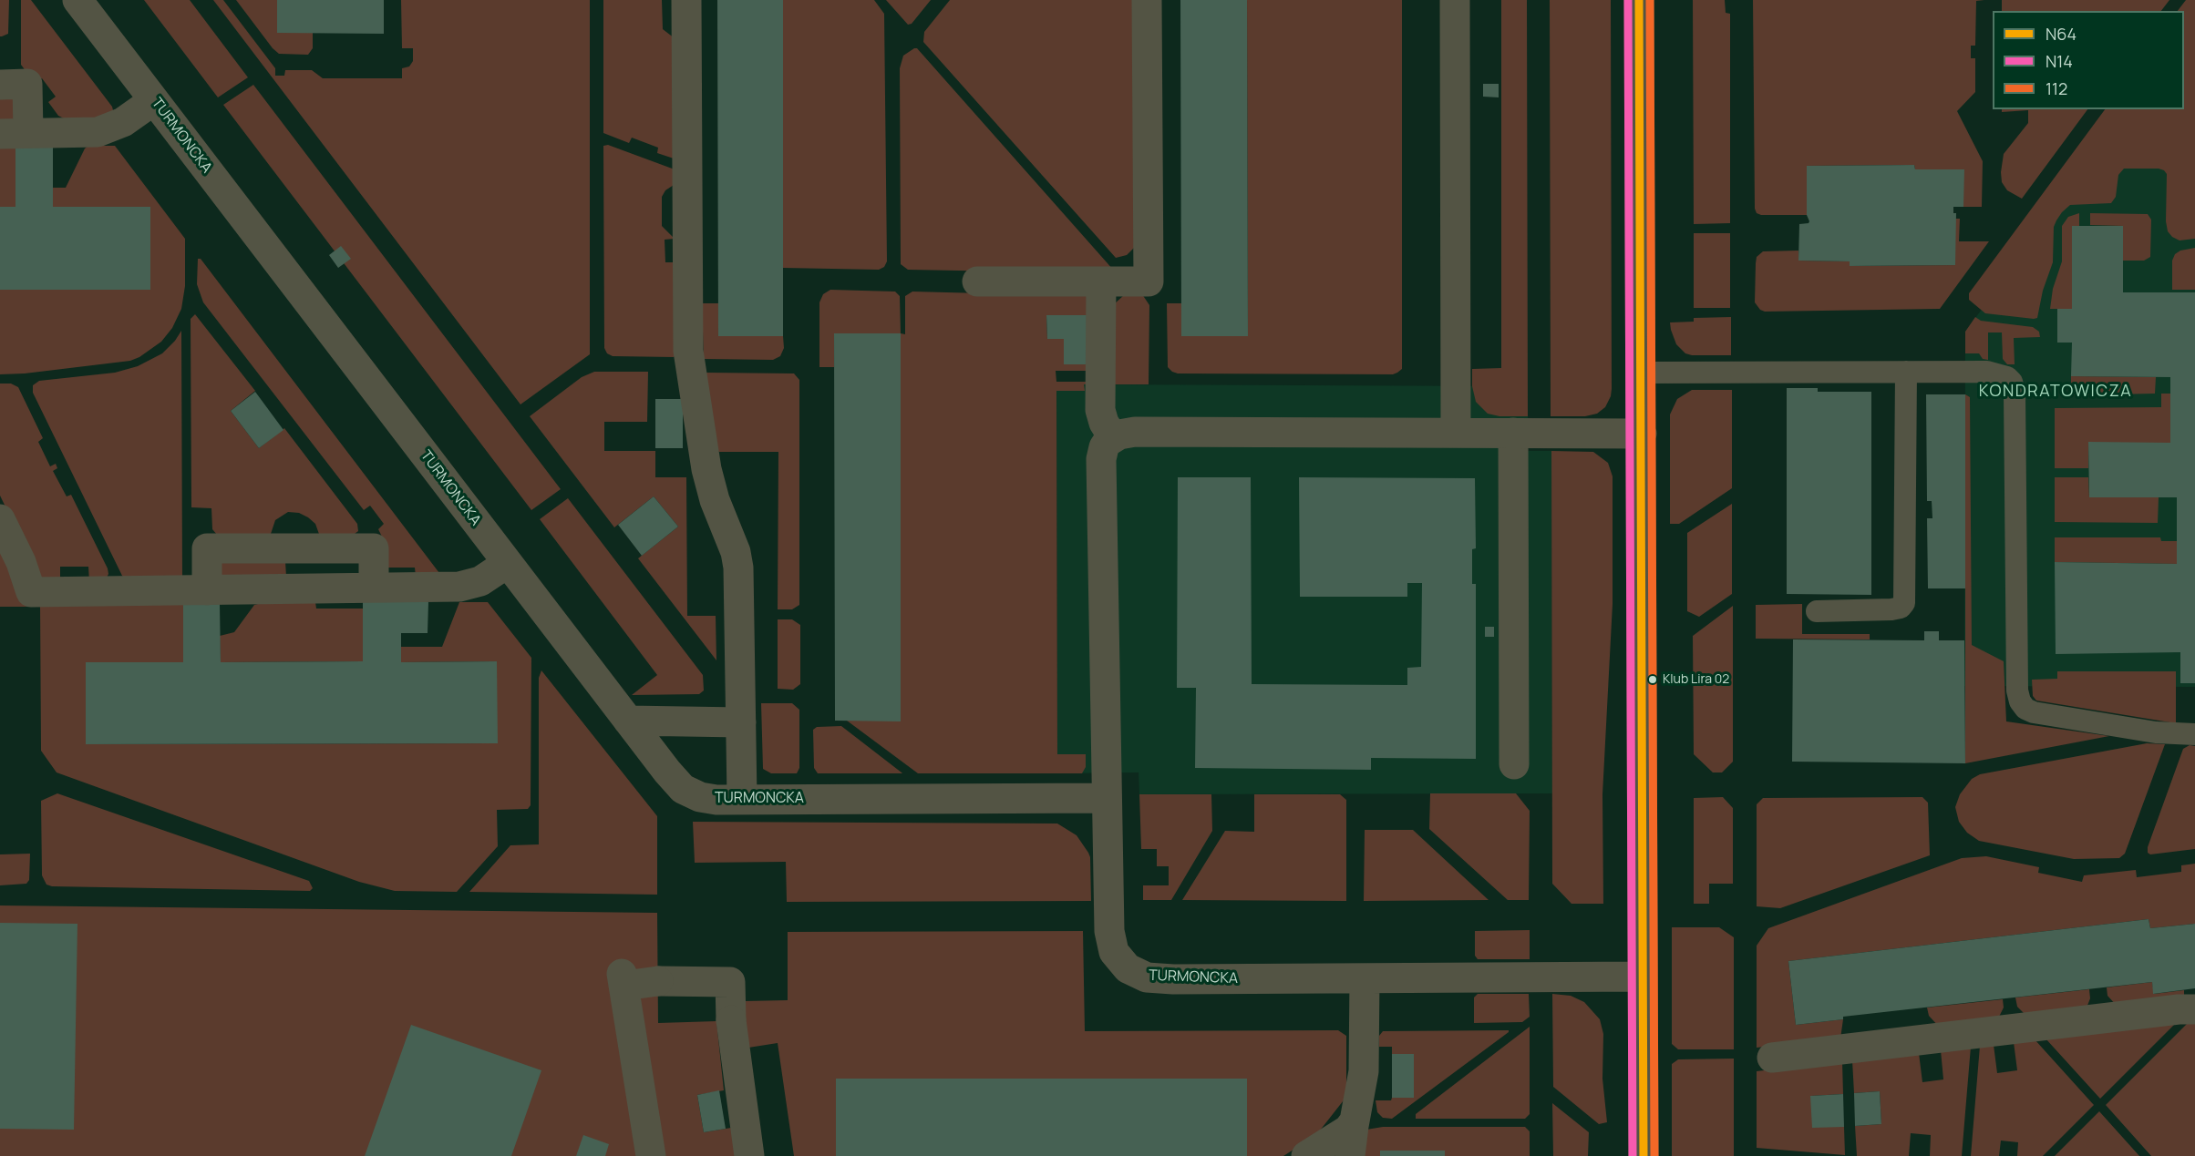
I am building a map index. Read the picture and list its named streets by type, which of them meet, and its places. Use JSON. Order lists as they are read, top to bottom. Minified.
{"streets":{"street":["TURMONCKA"]},"districts":["KONDRATOWICZA"],"places":["Klub Lira 02"],"lines":["transit line N64","transit line N14","transit line 112"],"legend":["N64","N14","112"]}
